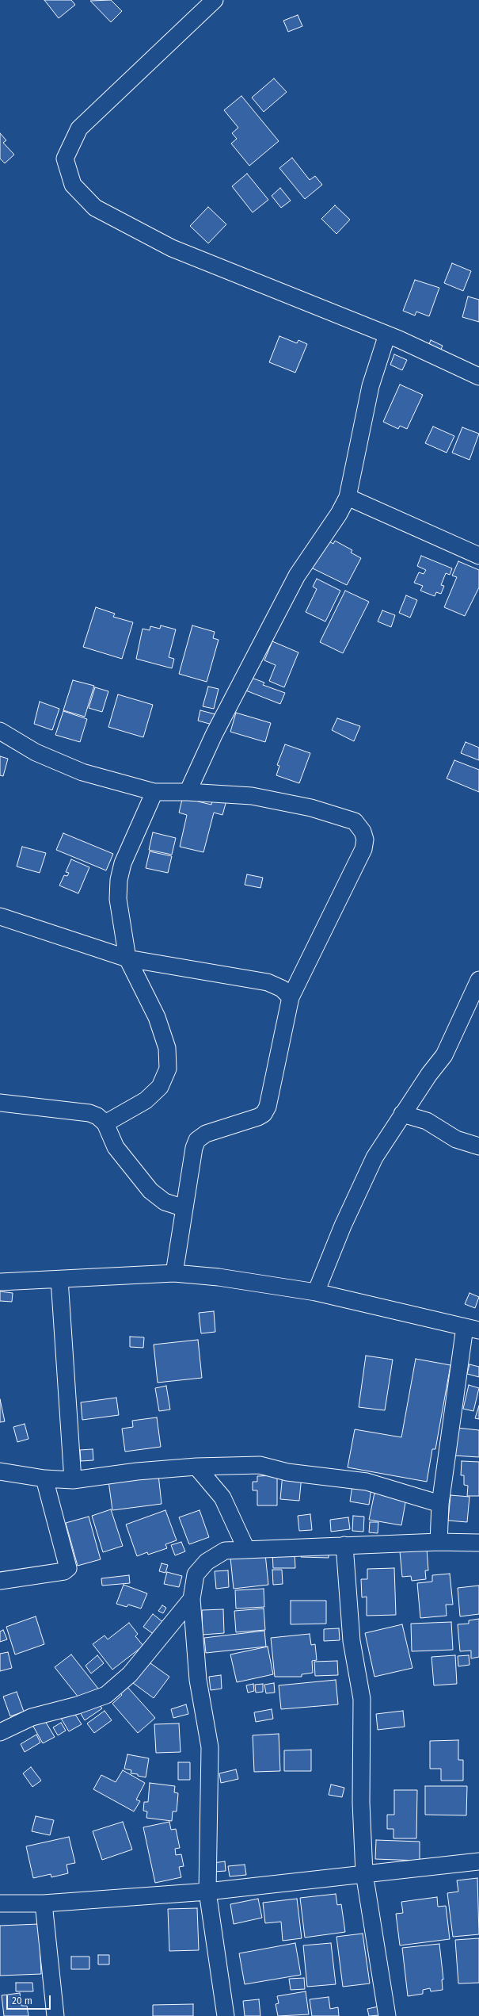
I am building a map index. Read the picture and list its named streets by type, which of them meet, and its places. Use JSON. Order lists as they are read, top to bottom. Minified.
{"scale_bar":"20 m"}
